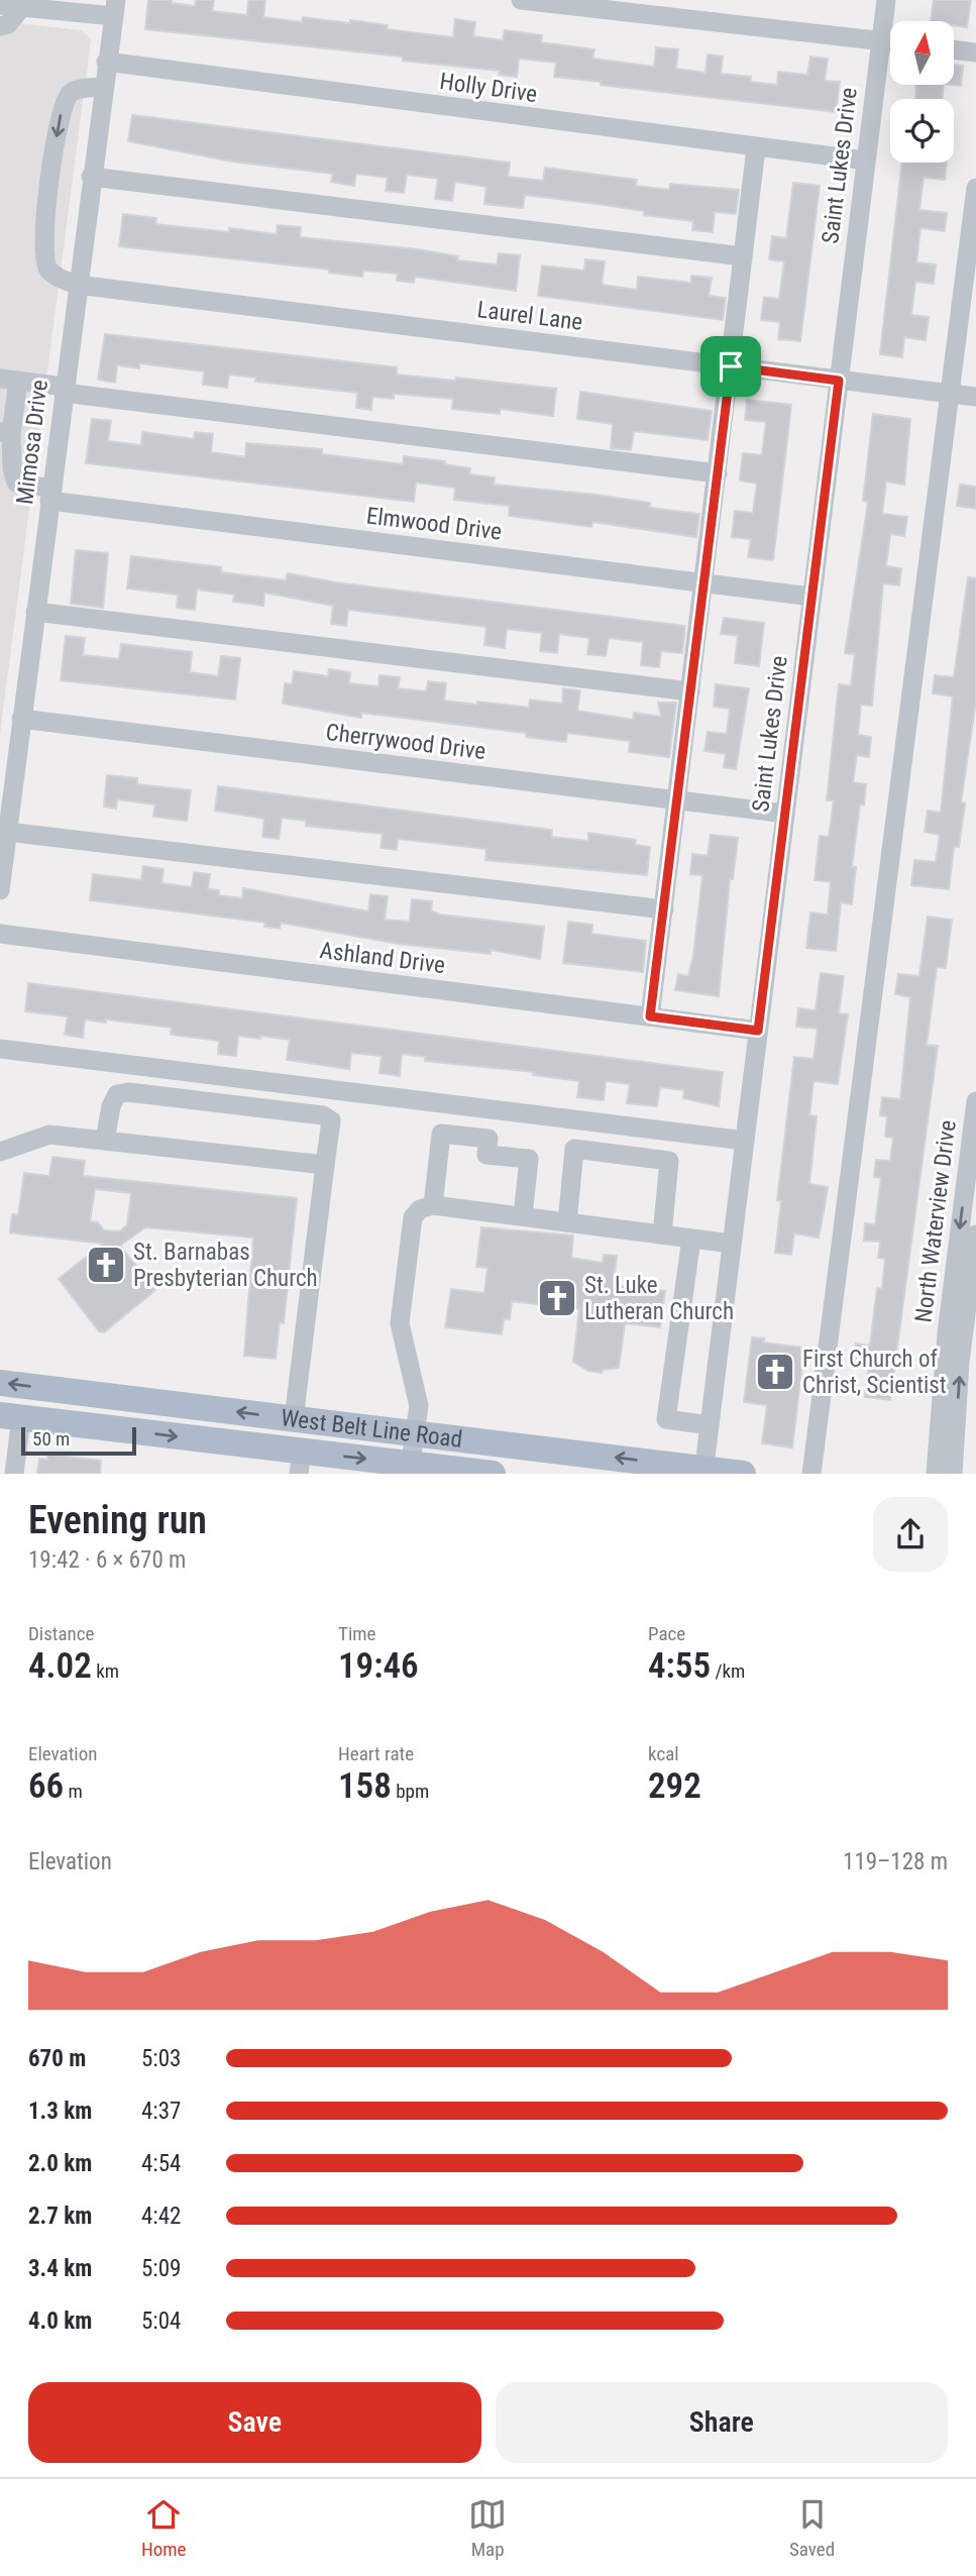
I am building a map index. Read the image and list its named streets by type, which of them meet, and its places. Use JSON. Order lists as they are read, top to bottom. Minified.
{"streets":{"main road":["West Belt Line Road"],"street":["Holly Drive","Saint Lukes Drive","Laurel Lane","Mimosa Drive","Elmwood Drive","Cherrywood Drive","Ashland Drive","North Waterview Drive"]},"crossings":[["Holly Drive","Saint Lukes Drive"],["Holly Drive","Mimosa Drive"],["Saint Lukes Drive","Laurel Lane"],["Saint Lukes Drive","Elmwood Drive"],["Saint Lukes Drive","Cherrywood Drive"],["Saint Lukes Drive","Ashland Drive"],["Saint Lukes Drive","West Belt Line Road"],["Laurel Lane","Mimosa Drive"],["Mimosa Drive","Elmwood Drive"],["Mimosa Drive","Cherrywood Drive"]],"places":{"church":["St. Barnabas Presbyterian Church","St. Luke Lutheran Church","First Church of Christ, Scientist"]},"scale_bar":"50 m","north":"top","page":{"scale":"50 m","heading":["Evening run","19:42 · 6 × 670 m"],"stats":[["Distance","4.02 km"],["Time","19:46"],["Pace","4:55 /km"],["Elevation","66 m"],["Heart rate","158 bpm"],["kcal","292"]],"chart":["Elevation","119–128 m"],"list":[{"name":"670 m","note":"5:03"},{"name":"1.3 km","note":"4:37"},{"name":"2.0 km","note":"4:54"},{"name":"2.7 km","note":"4:42"},{"name":"3.4 km","note":"5:09"},{"name":"4.0 km","note":"5:04"}],"buttons":["Save","Share"],"tabs":["Home","Map","Saved"]}}
